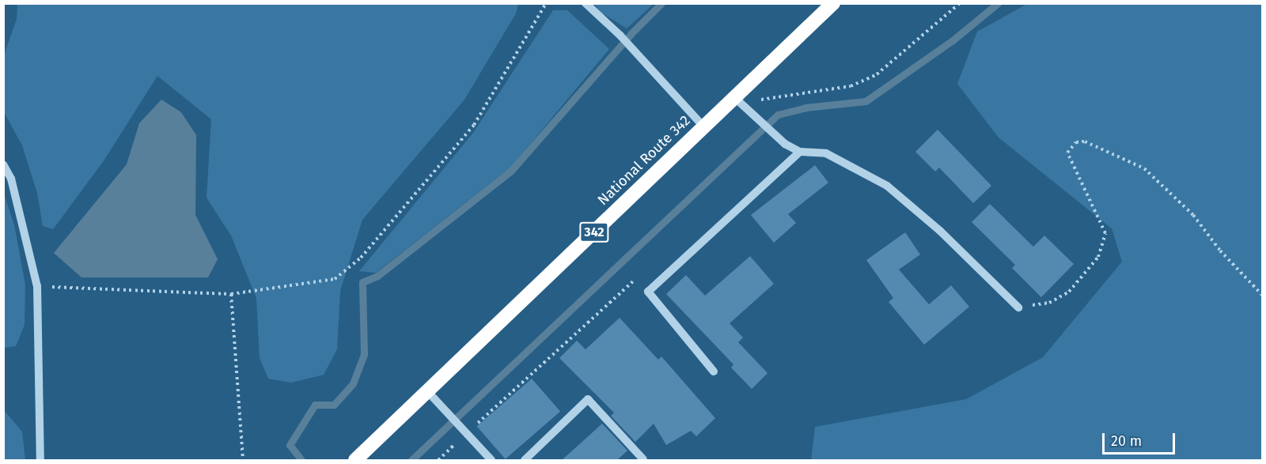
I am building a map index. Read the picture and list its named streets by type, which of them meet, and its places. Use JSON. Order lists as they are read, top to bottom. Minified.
{"streets":{"highway":["National Route 342","342"]},"scale_bar":"20 m"}
